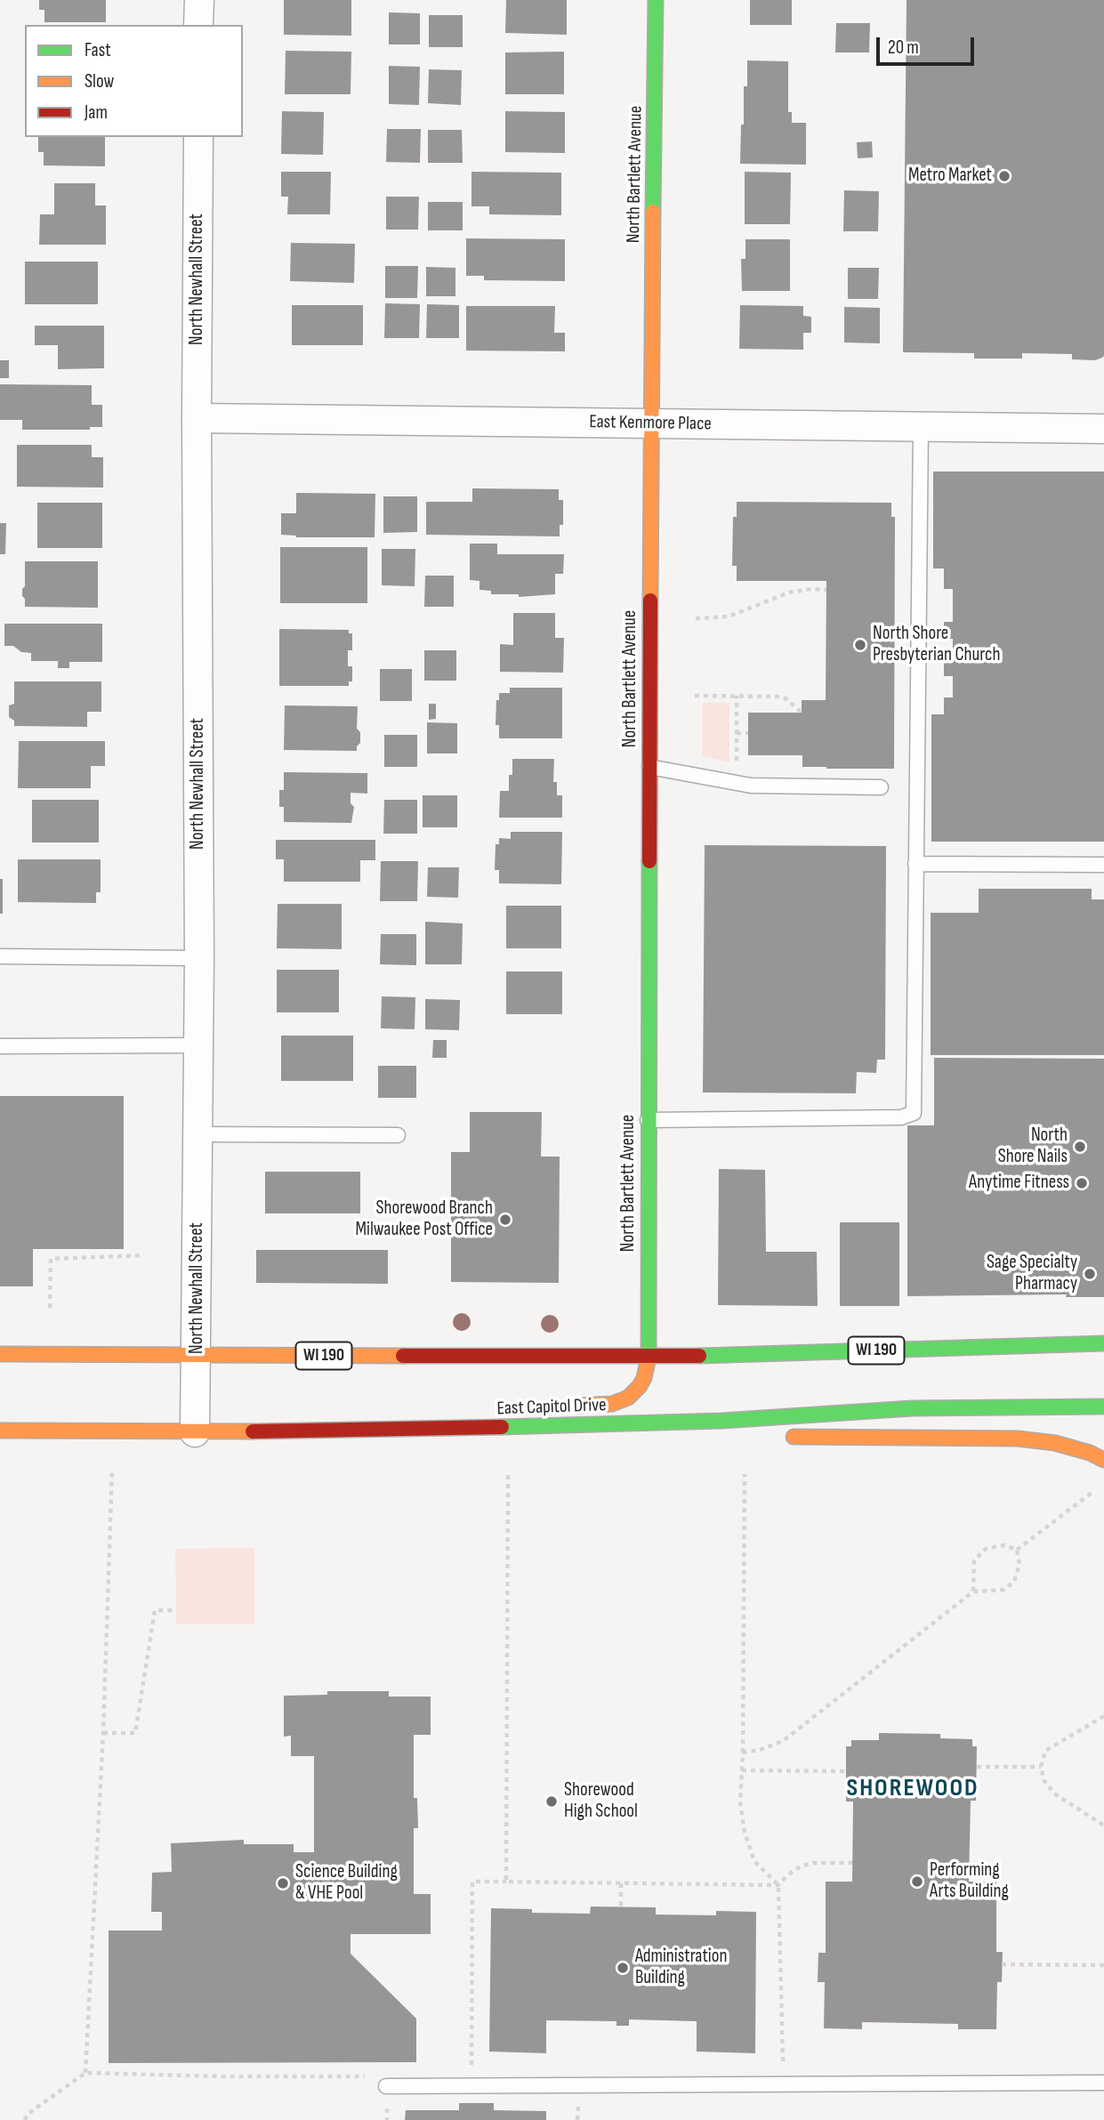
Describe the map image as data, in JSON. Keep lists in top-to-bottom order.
{
  "streets": {
    "main road": ["North Bartlett Avenue", "WI 190", "East Capitol Drive"],
    "street": ["North Newhall Street", "East Kenmore Place"]
  },
  "crossings": [
    ["North Bartlett Avenue", "East Kenmore Place"],
    ["North Bartlett Avenue", "WI 190"],
    ["North Newhall Street", "East Kenmore Place"],
    ["North Newhall Street", "WI 190"],
    ["North Newhall Street", "East Capitol Drive"]
  ],
  "districts": ["SHOREWOOD"],
  "places": [
    "Metro Market",
    "North Shore Presbyterian Church",
    "North Shore Nails",
    "Anytime Fitness",
    "Shorewood Branch Milwaukee Post Office",
    "Sage Specialty Pharmacy",
    "Shorewood High School",
    "Performing Arts Building",
    "Science Building & VHE Pool",
    "Administration Building"
  ],
  "legend": ["Fast", "Slow", "Jam"],
  "scale_bar": "20 m"
}
